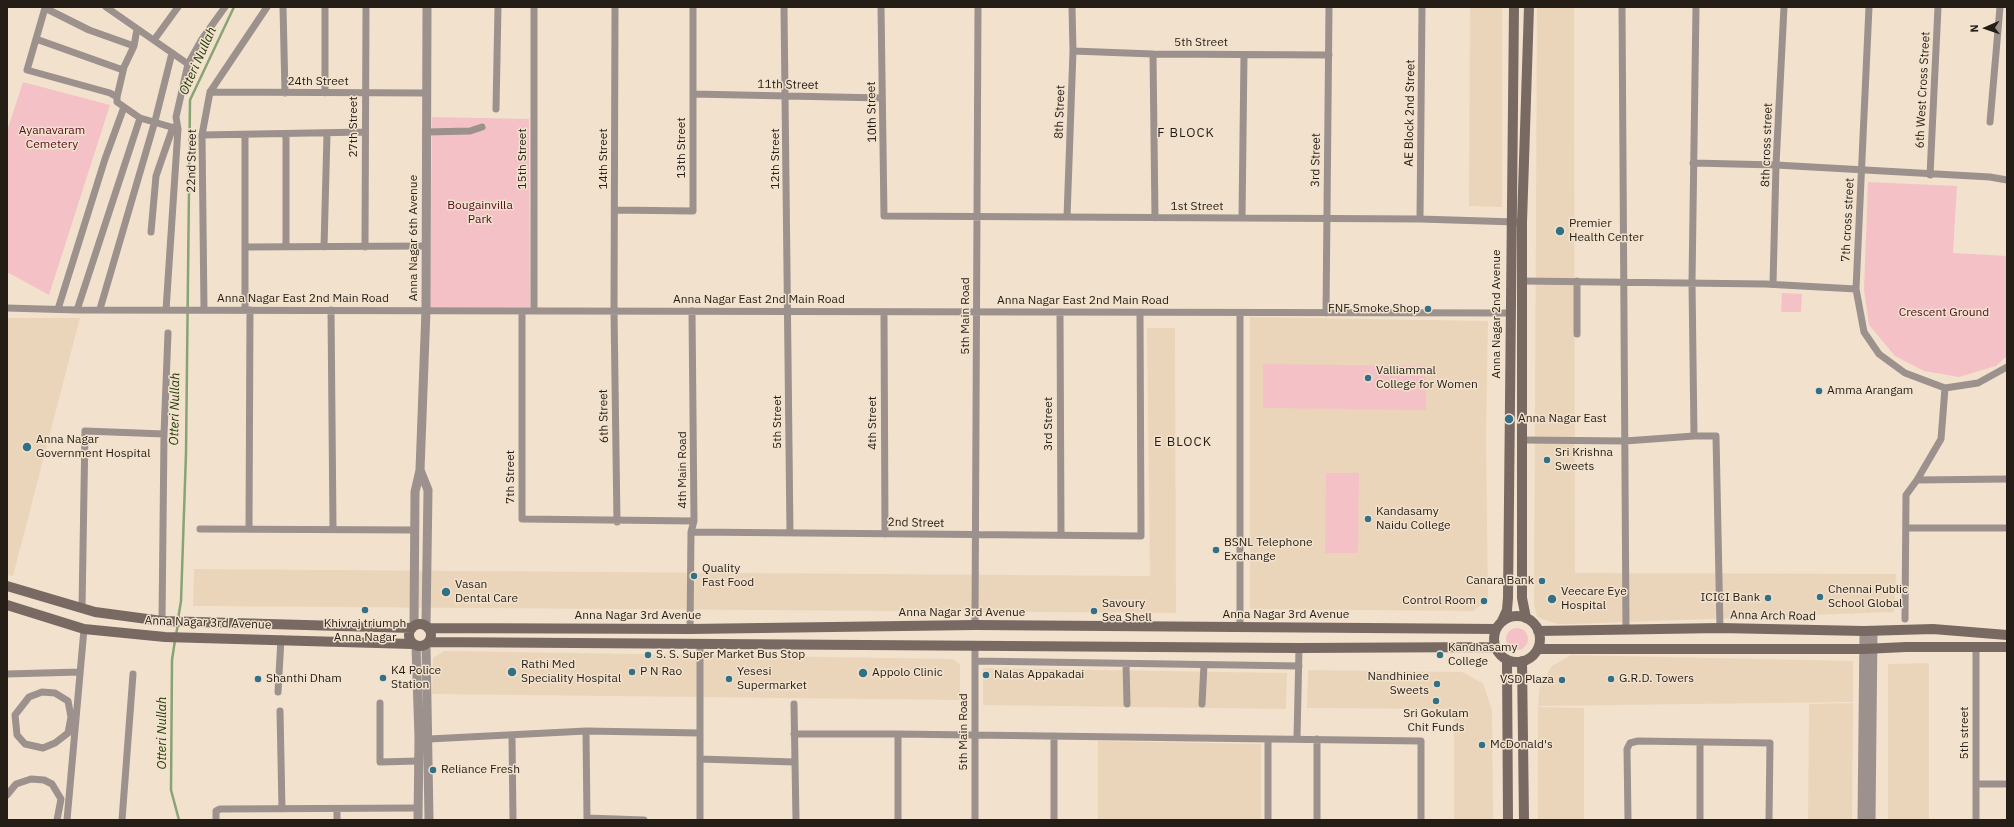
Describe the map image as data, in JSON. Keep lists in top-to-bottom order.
{
  "streets": {
    "main road": ["Anna Nagar 2nd Avenue", "Anna Nagar 3rd Avenue", "Anna Arch Road"],
    "street": [
      "5th Street",
      "24th Street",
      "11th Street",
      "6th West Cross Street",
      "10th Street",
      "8th Street",
      "AE Block 2nd Street",
      "27th Street",
      "8th cross street",
      "13th Street",
      "15th Street",
      "14th Street",
      "12th Street",
      "3rd Street",
      "22nd Street",
      "1st Street",
      "7th cross street",
      "Anna Nagar 6th Avenue",
      "Anna Nagar East 2nd Main Road",
      "5th Main Road",
      "6th Street",
      "4th Street",
      "4th Main Road",
      "7th Street",
      "2nd Street",
      "5th street"
    ]
  },
  "crossings": [
    ["5th Street", "8th Street"],
    ["5th Street", "12th Street"],
    ["5th Street", "3rd Street"],
    ["5th Street", "Anna Nagar East 2nd Main Road"],
    ["5th Street", "2nd Street"],
    ["24th Street", "27th Street"],
    ["24th Street", "22nd Street"],
    ["24th Street", "Anna Nagar 6th Avenue"],
    ["11th Street", "10th Street"],
    ["11th Street", "13th Street"],
    ["11th Street", "12th Street"],
    ["10th Street", "1st Street"],
    ["8th Street", "1st Street"],
    ["AE Block 2nd Street", "1st Street"],
    ["13th Street", "14th Street"],
    ["15th Street", "Anna Nagar East 2nd Main Road"],
    ["14th Street", "Anna Nagar East 2nd Main Road"],
    ["14th Street", "6th Street"],
    ["12th Street", "Anna Nagar East 2nd Main Road"],
    ["3rd Street", "1st Street"],
    ["3rd Street", "Anna Nagar East 2nd Main Road"],
    ["3rd Street", "2nd Street"],
    ["22nd Street", "Anna Nagar East 2nd Main Road"],
    ["1st Street", "Anna Nagar 2nd Avenue"],
    ["1st Street", "5th Main Road"],
    ["Anna Nagar 6th Avenue", "Anna Nagar East 2nd Main Road"],
    ["Anna Nagar 6th Avenue", "Anna Nagar 3rd Avenue"],
    ["Anna Nagar East 2nd Main Road", "Anna Nagar 2nd Avenue"],
    ["Anna Nagar East 2nd Main Road", "5th Main Road"],
    ["Anna Nagar East 2nd Main Road", "6th Street"],
    ["Anna Nagar East 2nd Main Road", "4th Street"],
    ["Anna Nagar East 2nd Main Road", "4th Main Road"],
    ["Anna Nagar East 2nd Main Road", "7th Street"],
    ["Anna Nagar East 2nd Main Road", "2nd Street"],
    ["Anna Nagar 2nd Avenue", "Anna Nagar 3rd Avenue"],
    ["Anna Nagar 2nd Avenue", "Anna Arch Road"],
    ["5th Main Road", "2nd Street"],
    ["5th Main Road", "Anna Nagar 3rd Avenue"],
    ["6th Street", "7th Street"],
    ["4th Street", "2nd Street"],
    ["4th Main Road", "7th Street"],
    ["4th Main Road", "2nd Street"],
    ["4th Main Road", "Anna Nagar 3rd Avenue"],
    ["Anna Nagar 3rd Avenue", "Anna Arch Road"]
  ],
  "districts": ["F BLOCK", "E BLOCK"],
  "water": ["Otteri Nullah"],
  "parks": ["Ayanavaram Cemetery", "Bougainvilla Park", "Crescent Ground"],
  "places": [
    "Premier Health Center",
    "FNF Smoke Shop",
    "Valliammal College for Women",
    "Amma Arangam",
    "Anna Nagar East",
    "Anna Nagar Government Hospital",
    "Sri Krishna Sweets",
    "Kandasamy Naidu College",
    "BSNL Telephone Exchange",
    "Quality Fast Food",
    "Canara Bank",
    "Vasan Dental Care",
    "Chennai Public School Global",
    "ICICI Bank",
    "Veecare Eye Hospital",
    "Control Room",
    "Khivraj triumph Anna Nagar",
    "Savoury Sea Shell",
    "S. S. Super Market Bus Stop",
    "Kandhasamy College",
    "Rathi Med Speciality Hospital",
    "P N Rao",
    "Appolo Clinic",
    "Nalas Appakadai",
    "K4 Police Station",
    "Shanthi Dham",
    "Yesesi Supermarket",
    "G.R.D. Towers",
    "VSD Plaza",
    "Nandhiniee Sweets",
    "Sri Gokulam Chit Funds",
    "McDonald's",
    "Reliance Fresh"
  ],
  "north": "left"
}
